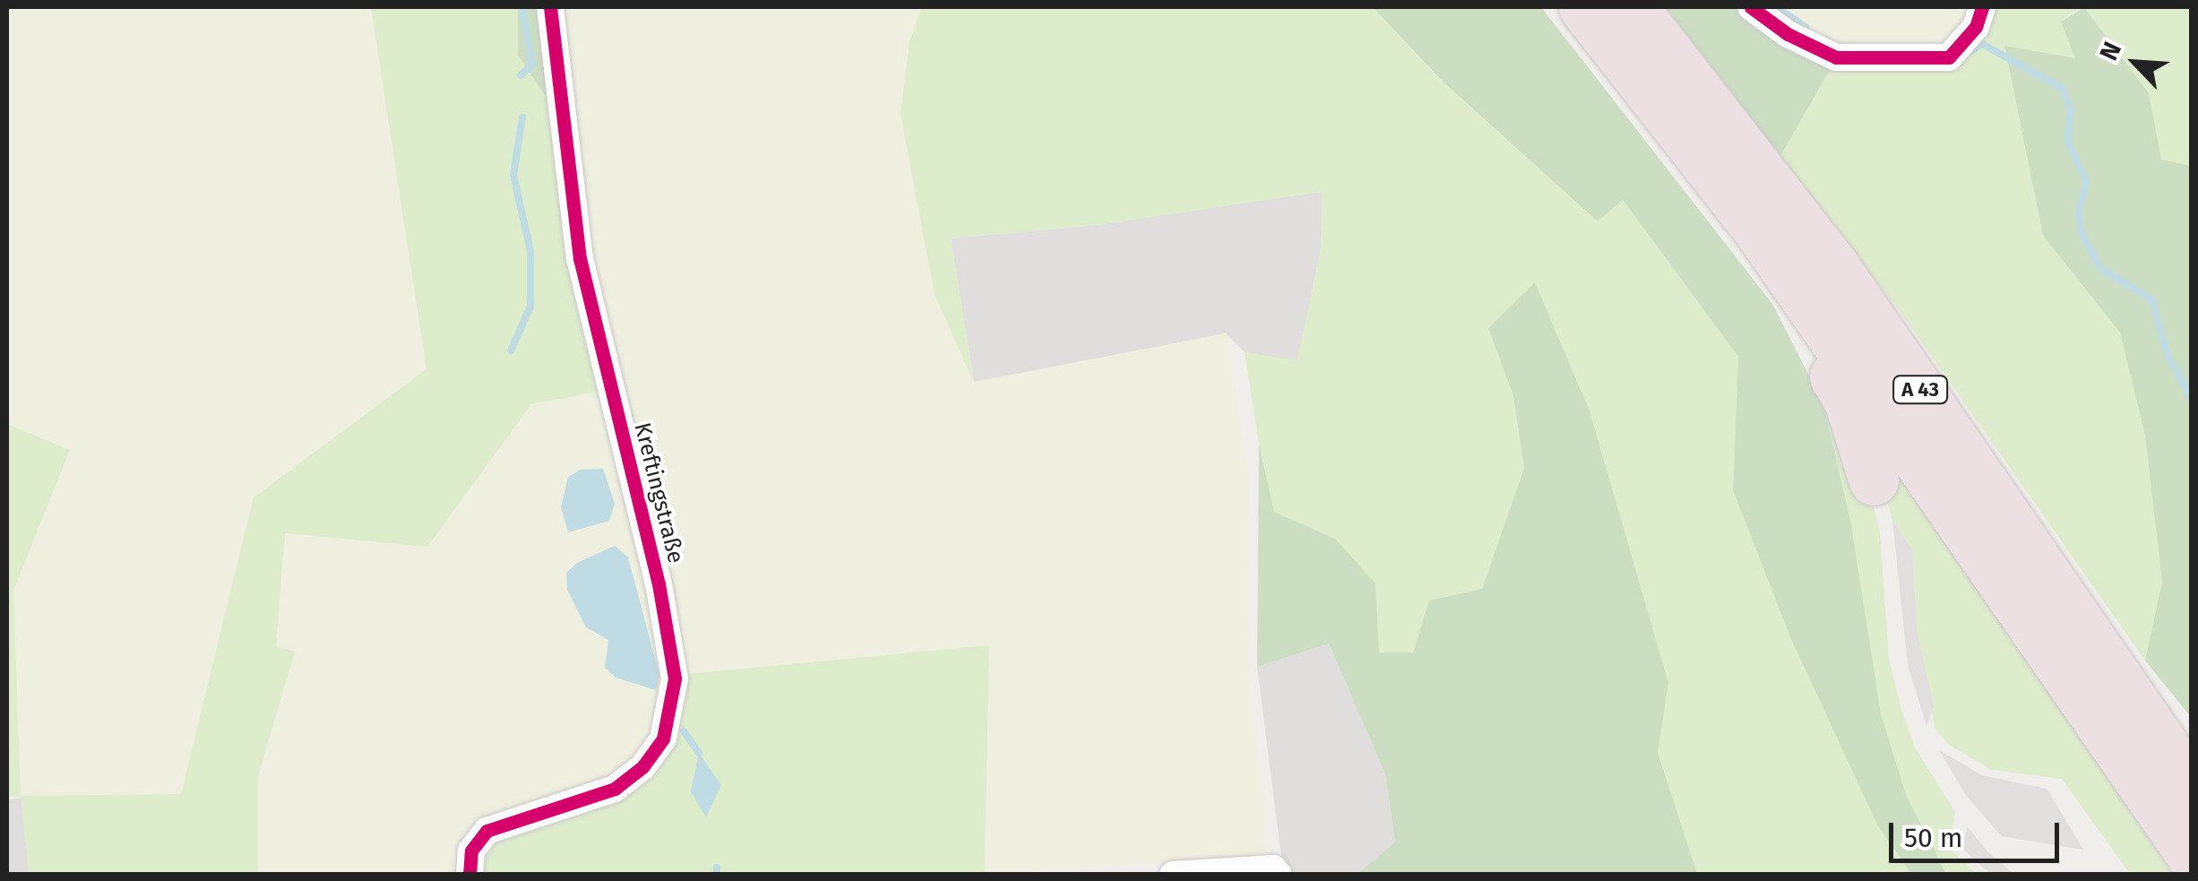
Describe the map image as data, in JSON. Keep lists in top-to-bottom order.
{
  "streets": {
    "highway": ["A 43"],
    "street": ["Kreftingstraße"]
  },
  "scale_bar": "50 m",
  "north": "top left"
}
